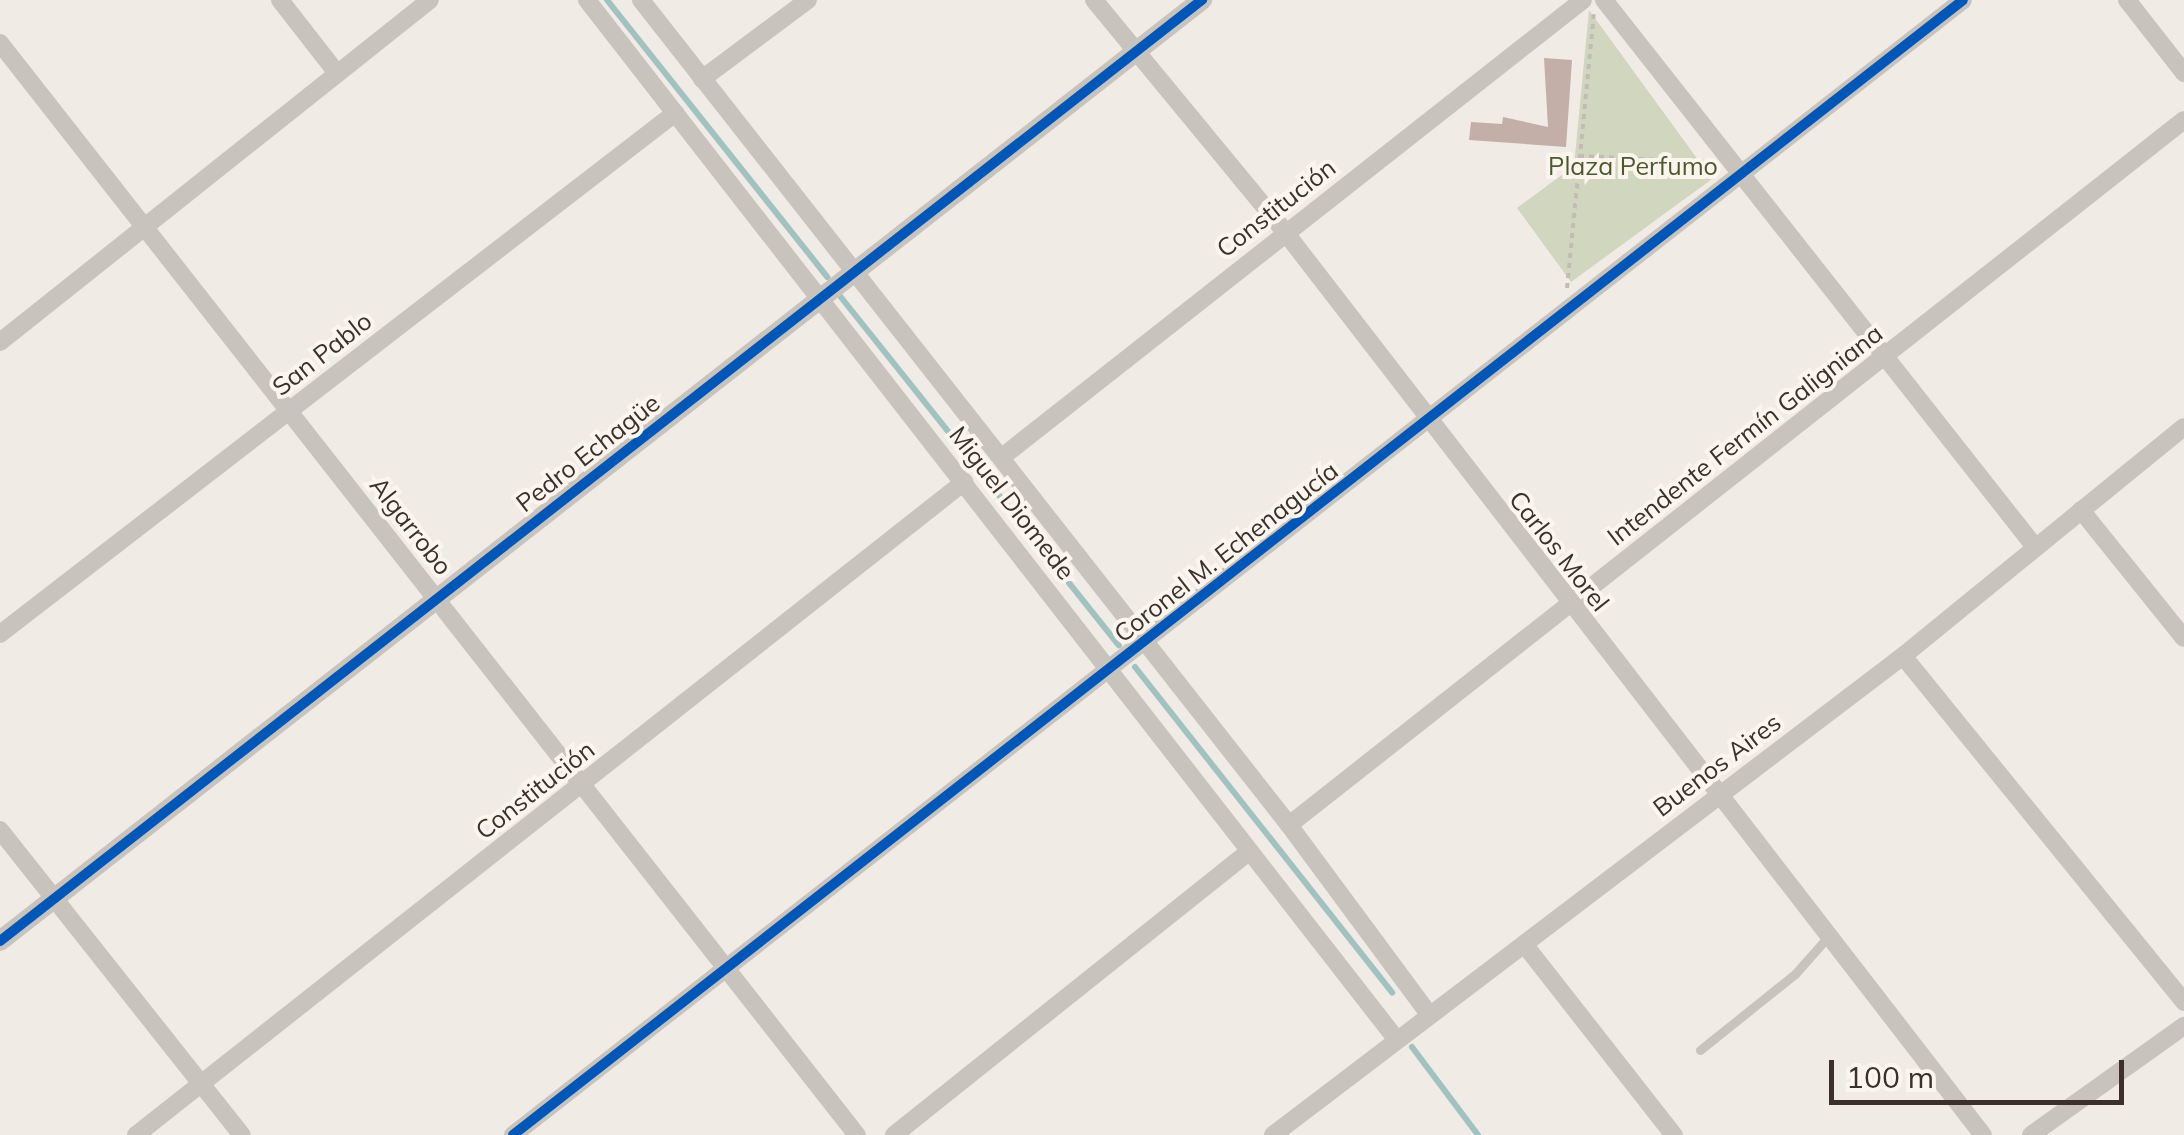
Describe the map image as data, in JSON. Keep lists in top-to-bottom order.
{
  "streets": {
    "street": [
      "Constitución",
      "San Pablo",
      "Intendente Fermín Galigniana",
      "Pedro Echagüe",
      "Miguel Diomede",
      "Algarrobo",
      "Carlos Morel",
      "Coronel M. Echenagucía",
      "Buenos Aires"
    ]
  },
  "crossings": [
    ["Constitución", "Miguel Diomede"],
    ["Constitución", "Algarrobo"],
    ["Constitución", "Carlos Morel"],
    ["San Pablo", "Miguel Diomede"],
    ["San Pablo", "Algarrobo"],
    ["Intendente Fermín Galigniana", "Miguel Diomede"],
    ["Intendente Fermín Galigniana", "Carlos Morel"],
    ["Pedro Echagüe", "Miguel Diomede"],
    ["Pedro Echagüe", "Algarrobo"],
    ["Pedro Echagüe", "Carlos Morel"],
    ["Miguel Diomede", "Coronel M. Echenagucía"],
    ["Miguel Diomede", "Buenos Aires"],
    ["Algarrobo", "Coronel M. Echenagucía"],
    ["Carlos Morel", "Coronel M. Echenagucía"],
    ["Carlos Morel", "Buenos Aires"]
  ],
  "parks": ["Plaza Perfumo"],
  "scale_bar": "100 m"
}
